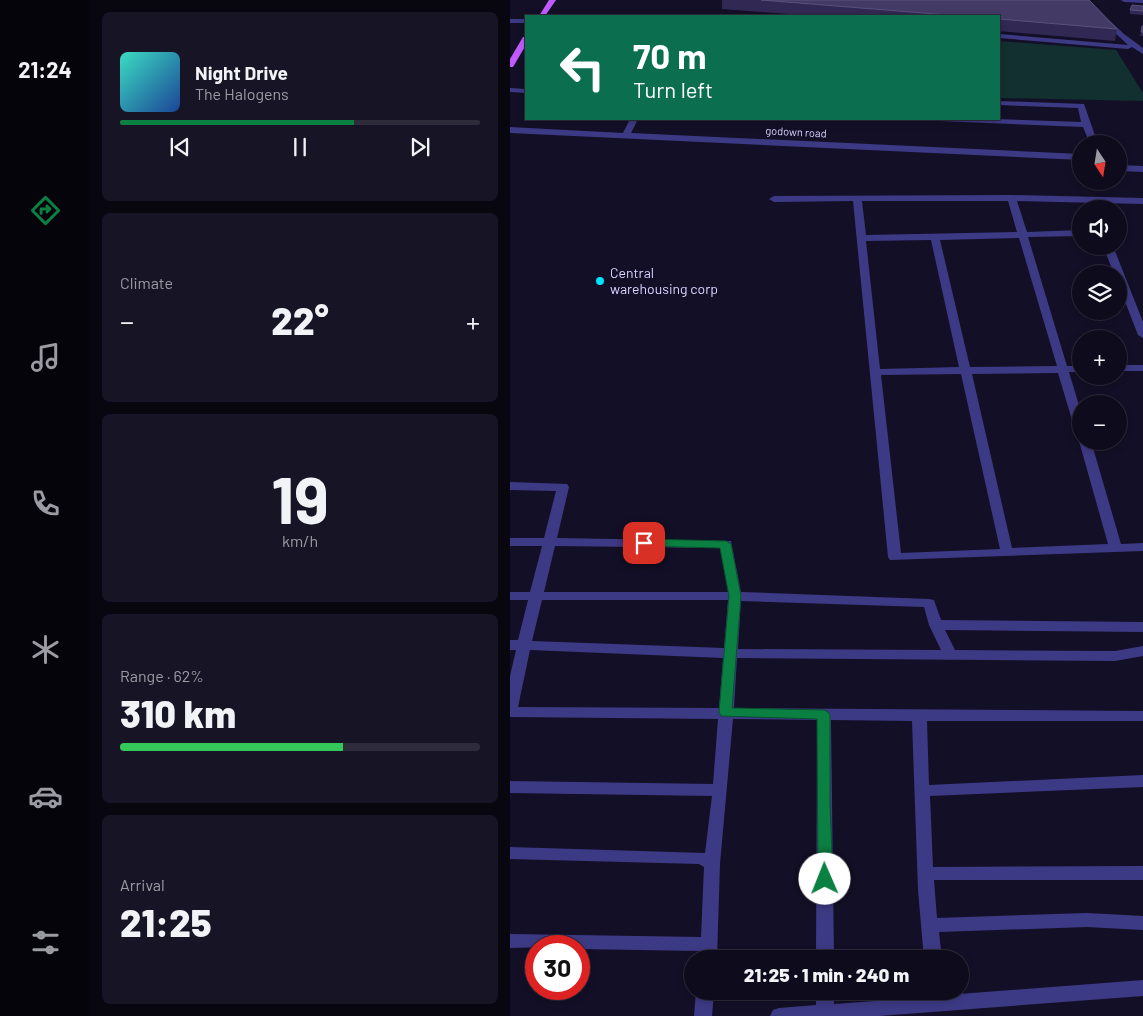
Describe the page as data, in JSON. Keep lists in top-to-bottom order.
{
  "streets": {
    "street": ["godown road"]
  },
  "places": ["Central warehousing corp"],
  "north": "bottom",
  "page": {
    "tabs": "21:24",
    "turn": ["70 m", "Turn left"],
    "song": ["Night Drive", "The Halogens"],
    "map_buttons": ["+", "−"],
    "tile": [
      "Climate",
      ["19", "km/h"],
      ["Range · 62%", "310 km"],
      ["Arrival", "21:25"]
    ],
    "heat": ["−", "22°", "+"],
    "limit": "30",
    "trip": "21:25 · 1 min · 240 m"
  }
}
